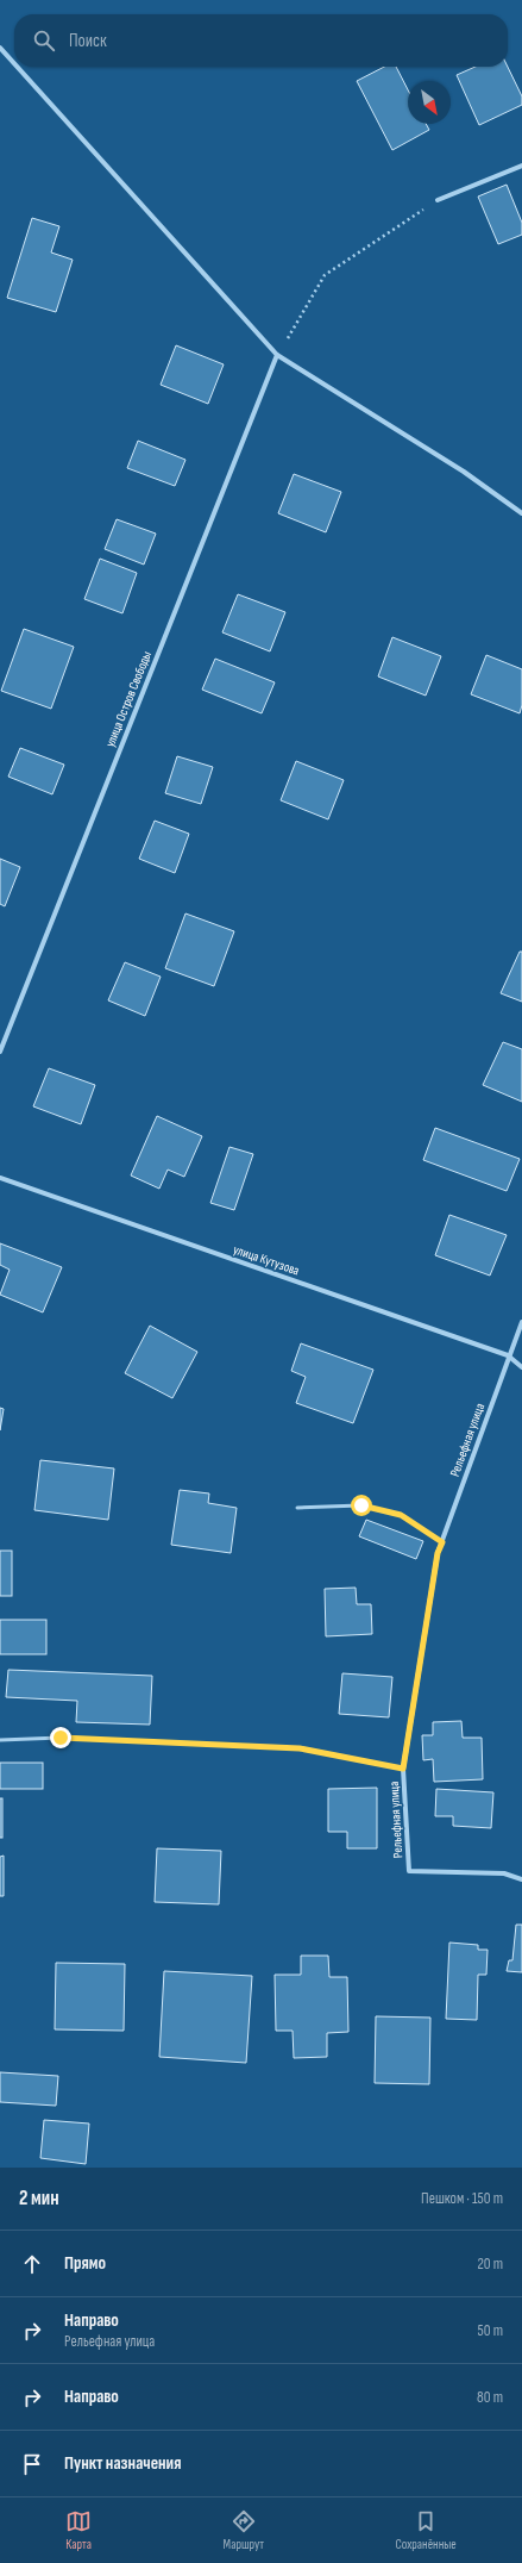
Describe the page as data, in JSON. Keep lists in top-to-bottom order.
{
  "streets": {
    "street": ["улица Остров Свободы", "улица Кутузова", "Рельефная улица"]
  },
  "crossings": [
    ["улица Кутузова", "Рельефная улица"]
  ],
  "north": "bottom right",
  "page": {
    "search": "Поиск",
    "heading": ["2 мин", "Пешком · 150 m"],
    "list": [
      ["Прямо", "20 m"],
      ["Направо", "Рельефная улица", "50 m"],
      ["Направо", "80 m"],
      "Пункт назначения"
    ],
    "nav": ["Карта", "Маршрут", "Сохранённые"]
  }
}
